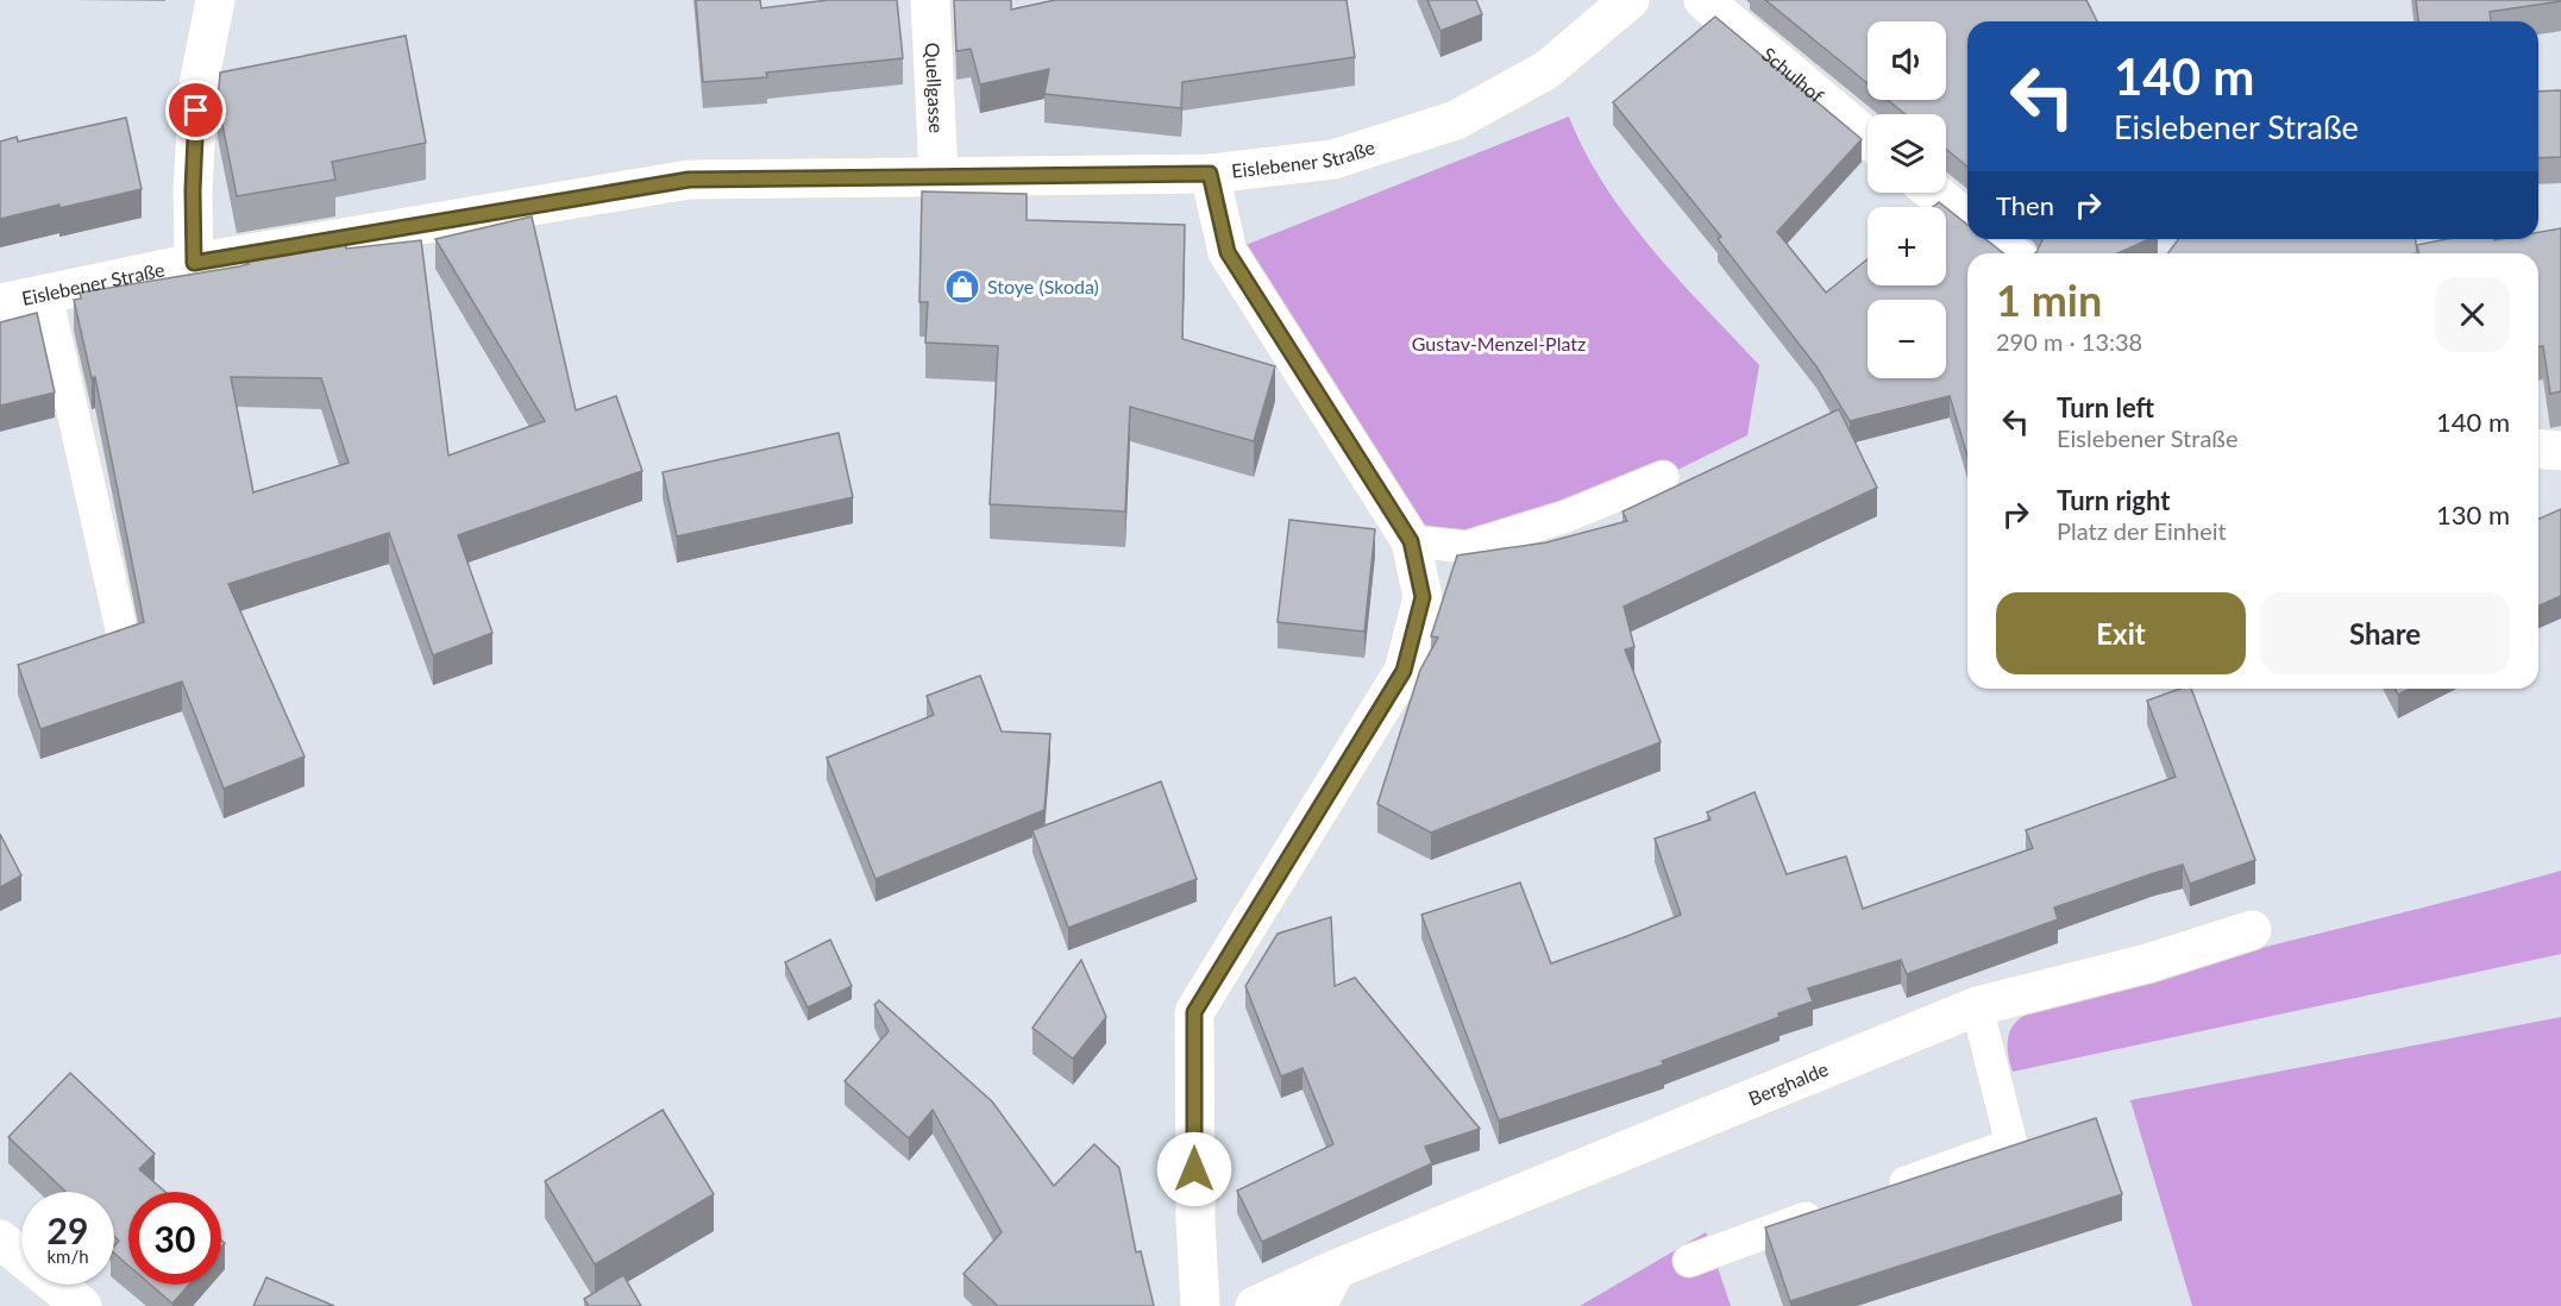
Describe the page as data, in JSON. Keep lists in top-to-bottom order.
{
  "streets": {
    "street": [
      "Schulhof",
      "Quellgasse",
      "Eislebener Straße",
      "Berghalde"
    ]
  },
  "crossings": [
    ["Quellgasse", "Eislebener Straße"]
  ],
  "parks": ["Gustav-Menzel-Platz"],
  "places": {
    "shop": ["Stoye (Skoda)"]
  },
  "page": {
    "map_buttons": ["+", "−"],
    "turn": ["140 m", "Eislebener Straße"],
    "then": "Then",
    "heading": ["1 min", "290 m · 13:38"],
    "list": [
      {
        "name": "Turn left",
        "note": "Eislebener Straße",
        "value": "140 m"
      },
      {
        "name": "Turn right",
        "note": "Platz der Einheit",
        "value": "130 m"
      }
    ],
    "buttons": ["Exit", "Share"],
    "speed": "29 km/h",
    "limit": "30"
  }
}
